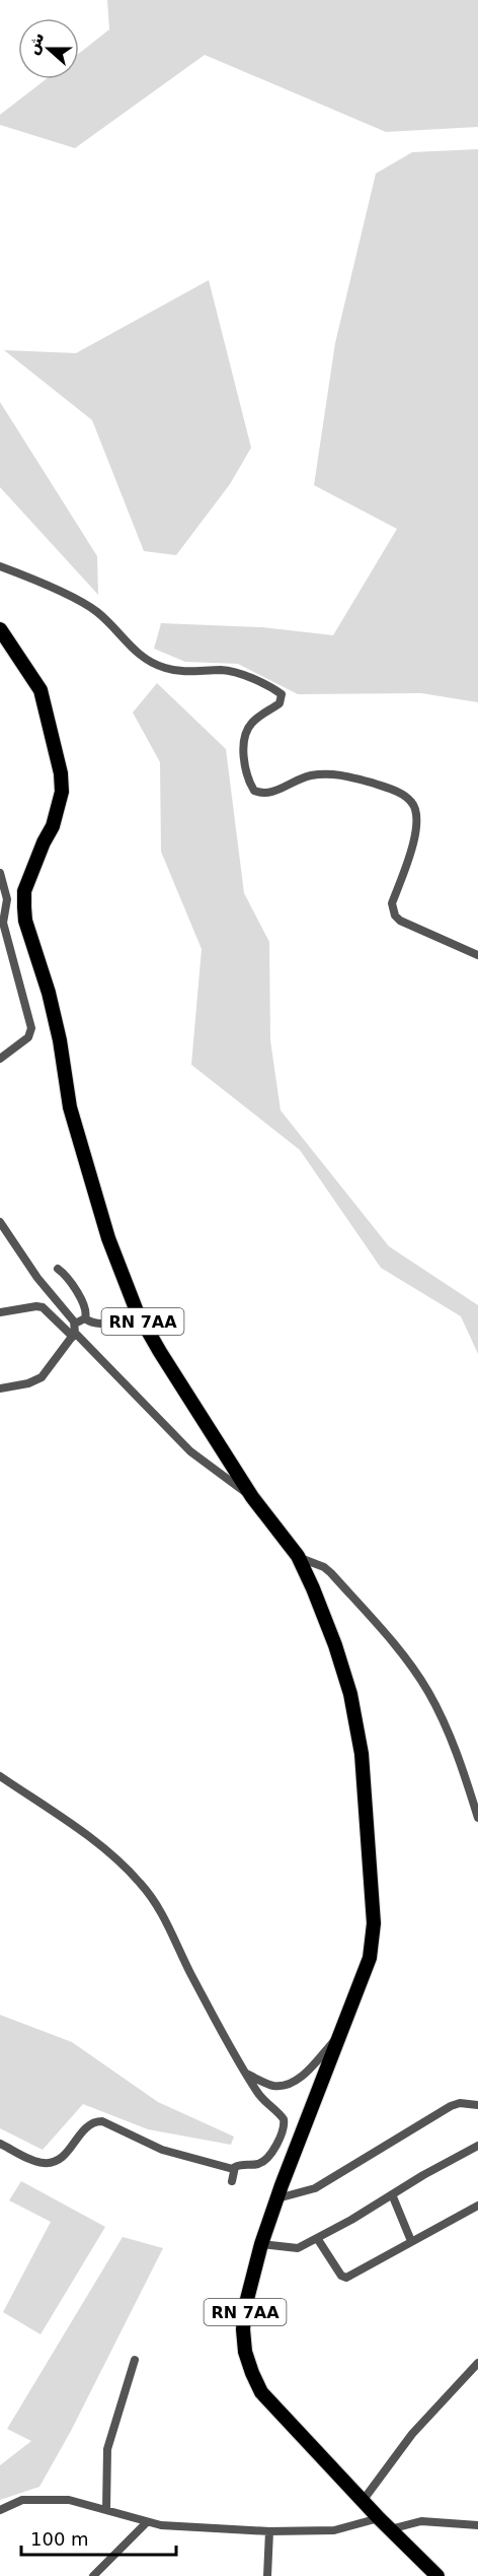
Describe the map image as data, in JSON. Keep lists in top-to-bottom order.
{
  "streets": {
    "main road": ["RN 7AA"]
  },
  "scale_bar": "100 m",
  "north": "left"
}
